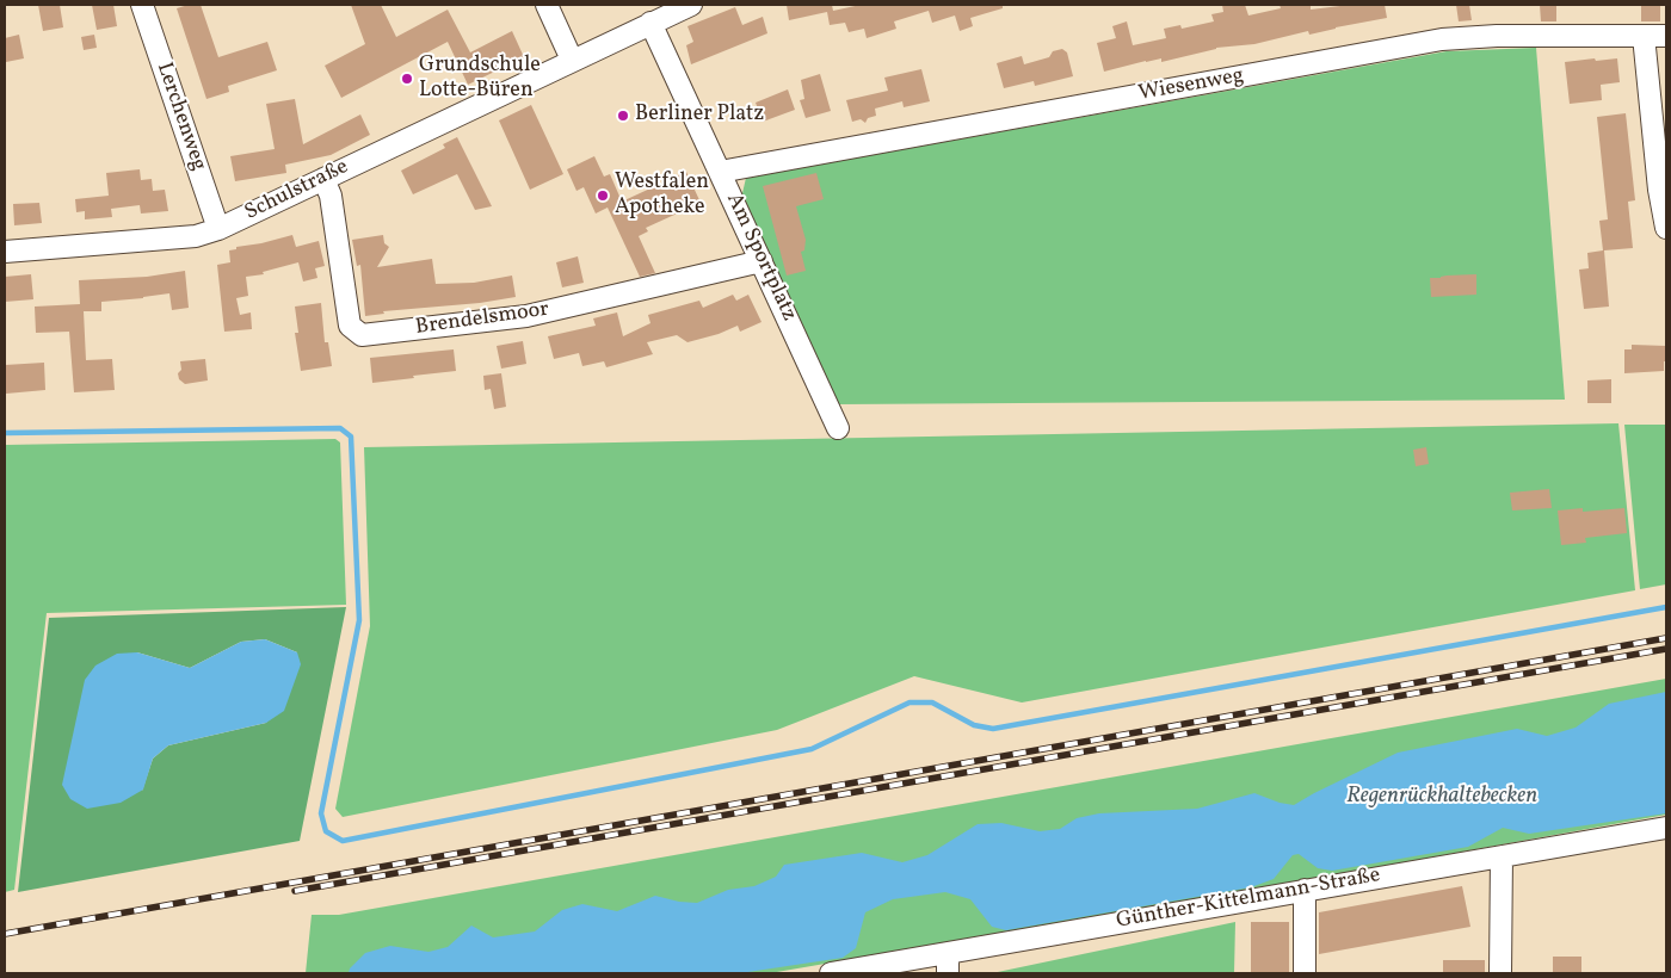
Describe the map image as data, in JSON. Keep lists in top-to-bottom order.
{
  "streets": {
    "street": [
      "Wiesenweg",
      "Lerchenweg",
      "Schulstraße",
      "Am Sportplatz",
      "Brendelsmoor",
      "Günther-Kittelmann-Straße"
    ]
  },
  "crossings": [
    ["Wiesenweg", "Am Sportplatz"],
    ["Lerchenweg", "Schulstraße"],
    ["Schulstraße", "Brendelsmoor"],
    ["Am Sportplatz", "Brendelsmoor"]
  ],
  "water": ["Regenrückhaltebecken"],
  "places": ["Grundschule Lotte-Büren", "Berliner Platz", "Westfalen Apotheke"]
}
